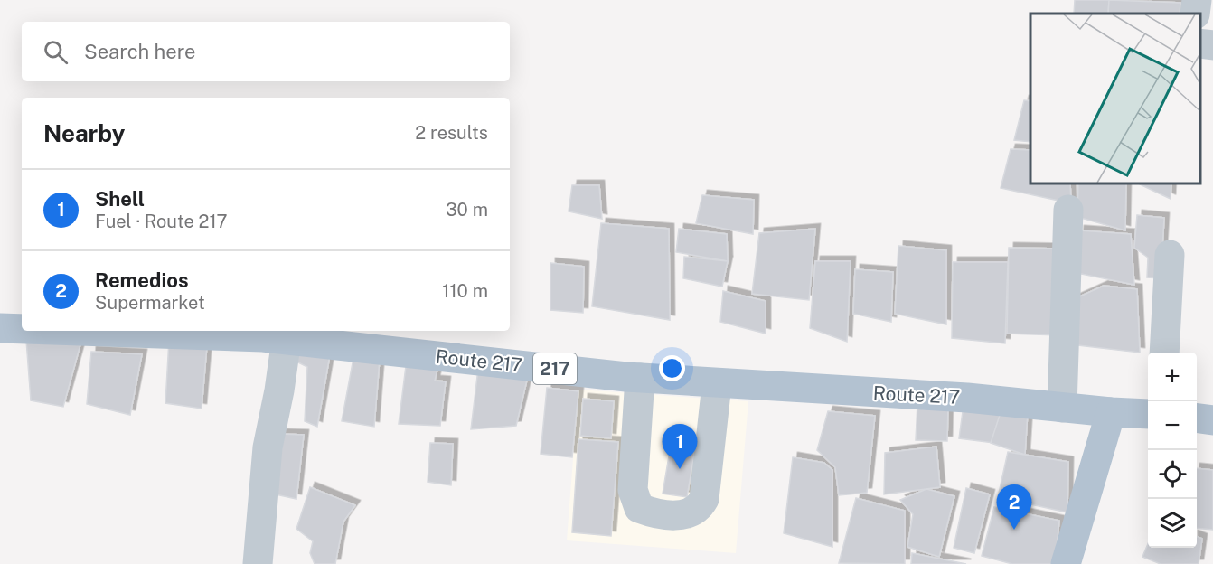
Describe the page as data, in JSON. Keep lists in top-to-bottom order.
{
  "streets": {
    "main road": ["Route 217", "217"]
  },
  "page": {
    "search": "Search here",
    "heading": ["Nearby", "2 results"],
    "list": [
      {
        "mark": "1",
        "name": "Shell",
        "note": "Fuel · Route 217",
        "value": "30 m"
      },
      {
        "mark": "2",
        "name": "Remedios",
        "note": "Supermarket",
        "value": "110 m"
      }
    ],
    "map_buttons": ["+", "−"],
    "pins": ["1", "2"]
  }
}
